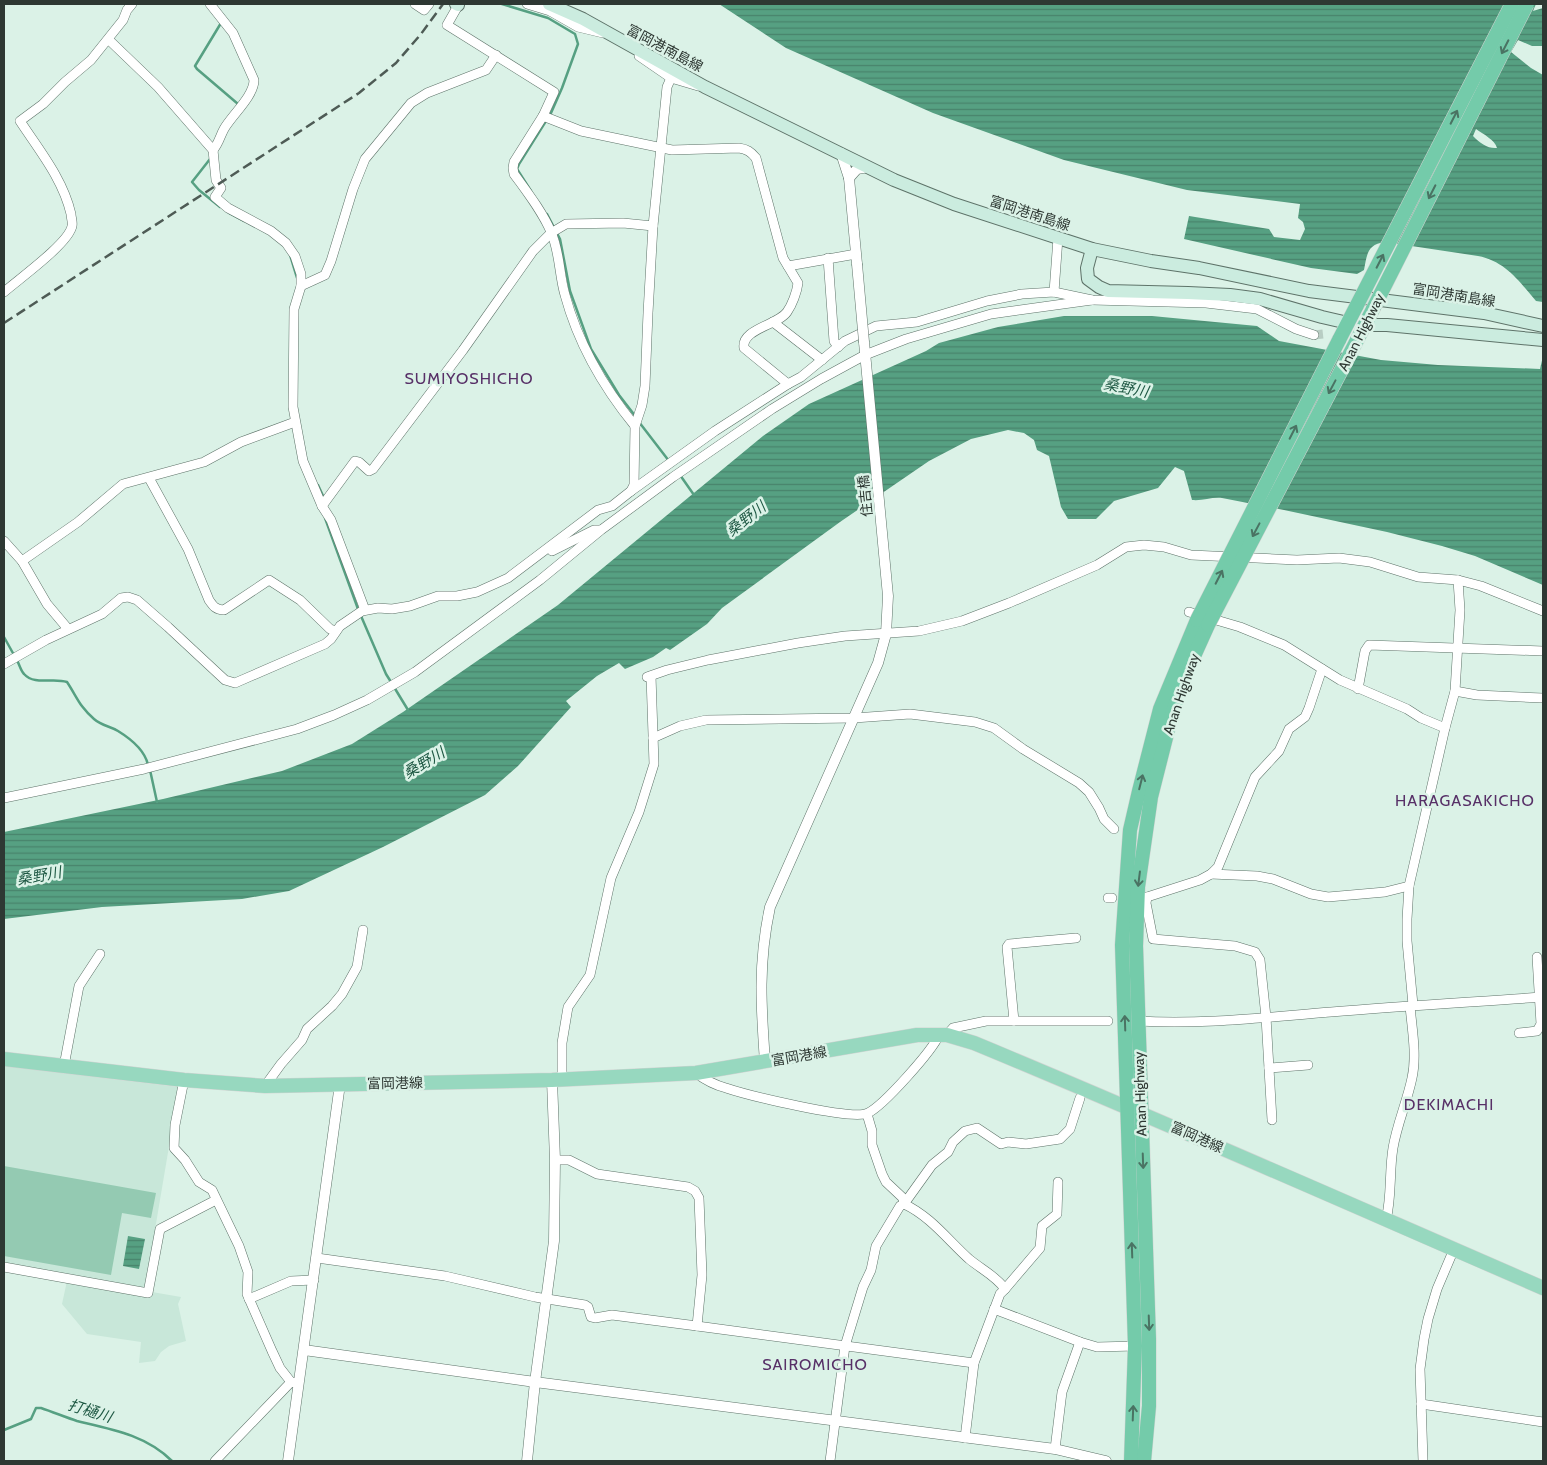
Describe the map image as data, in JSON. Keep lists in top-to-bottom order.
{
  "streets": {
    "highway": ["Anan Highway"],
    "main road": ["富岡港南島線", "富岡港線"],
    "street": ["住吉橋"]
  },
  "crossings": [
    ["富岡港南島線", "住吉橋"],
    ["Anan Highway", "富岡港線"],
    ["住吉橋", "富岡港線"]
  ],
  "districts": [
    "SUMIYOSHICHO",
    "HARAGASAKICHO",
    "DEKIMACHI",
    "SAIROMICHO"
  ],
  "water": ["桑野川", "打樋川"]
}
